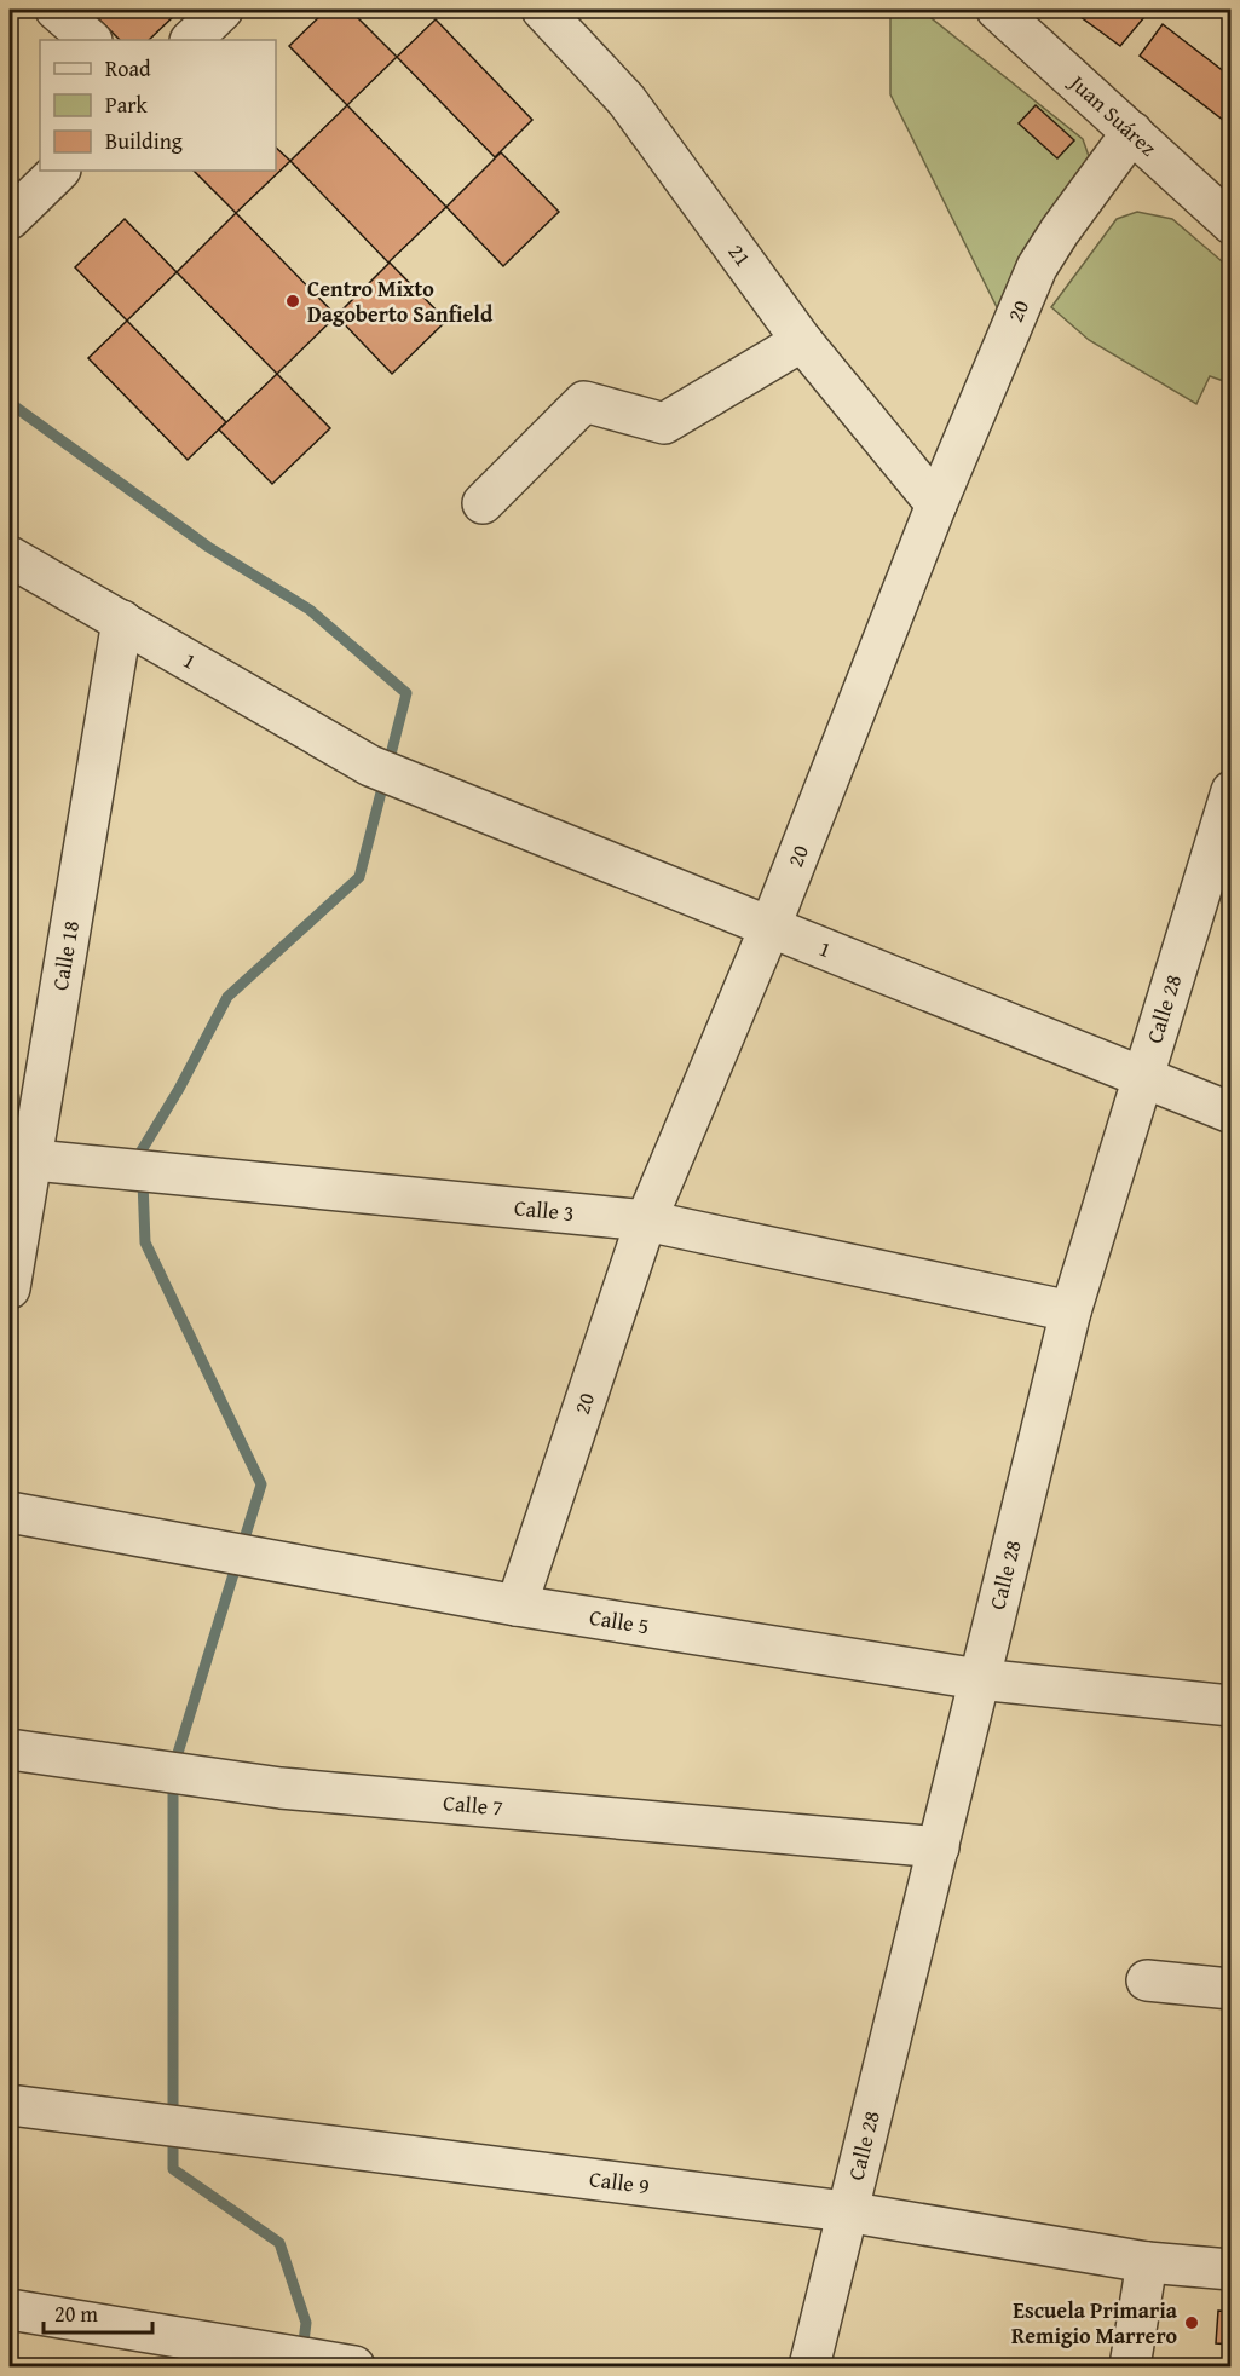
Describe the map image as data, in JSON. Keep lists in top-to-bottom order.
{
  "streets": {
    "street": [
      "Juan Suárez",
      "21",
      "20",
      "1",
      "Calle 18",
      "Calle 28",
      "Calle 3",
      "Calle 5",
      "Calle 7",
      "Calle 9"
    ]
  },
  "crossings": [
    ["Juan Suárez", "20"],
    ["21", "20"],
    ["20", "1"],
    ["20", "Calle 3"],
    ["20", "Calle 5"],
    ["1", "Calle 18"],
    ["1", "Calle 28"],
    ["Calle 18", "Calle 3"],
    ["Calle 28", "Calle 3"],
    ["Calle 28", "Calle 5"],
    ["Calle 28", "Calle 7"],
    ["Calle 28", "Calle 9"]
  ],
  "places": ["Centro Mixto Dagoberto Sanfield", "Escuela Primaria Remigio Marrero"],
  "legend": ["Road", "Park", "Building"],
  "scale_bar": "20 m"
}
